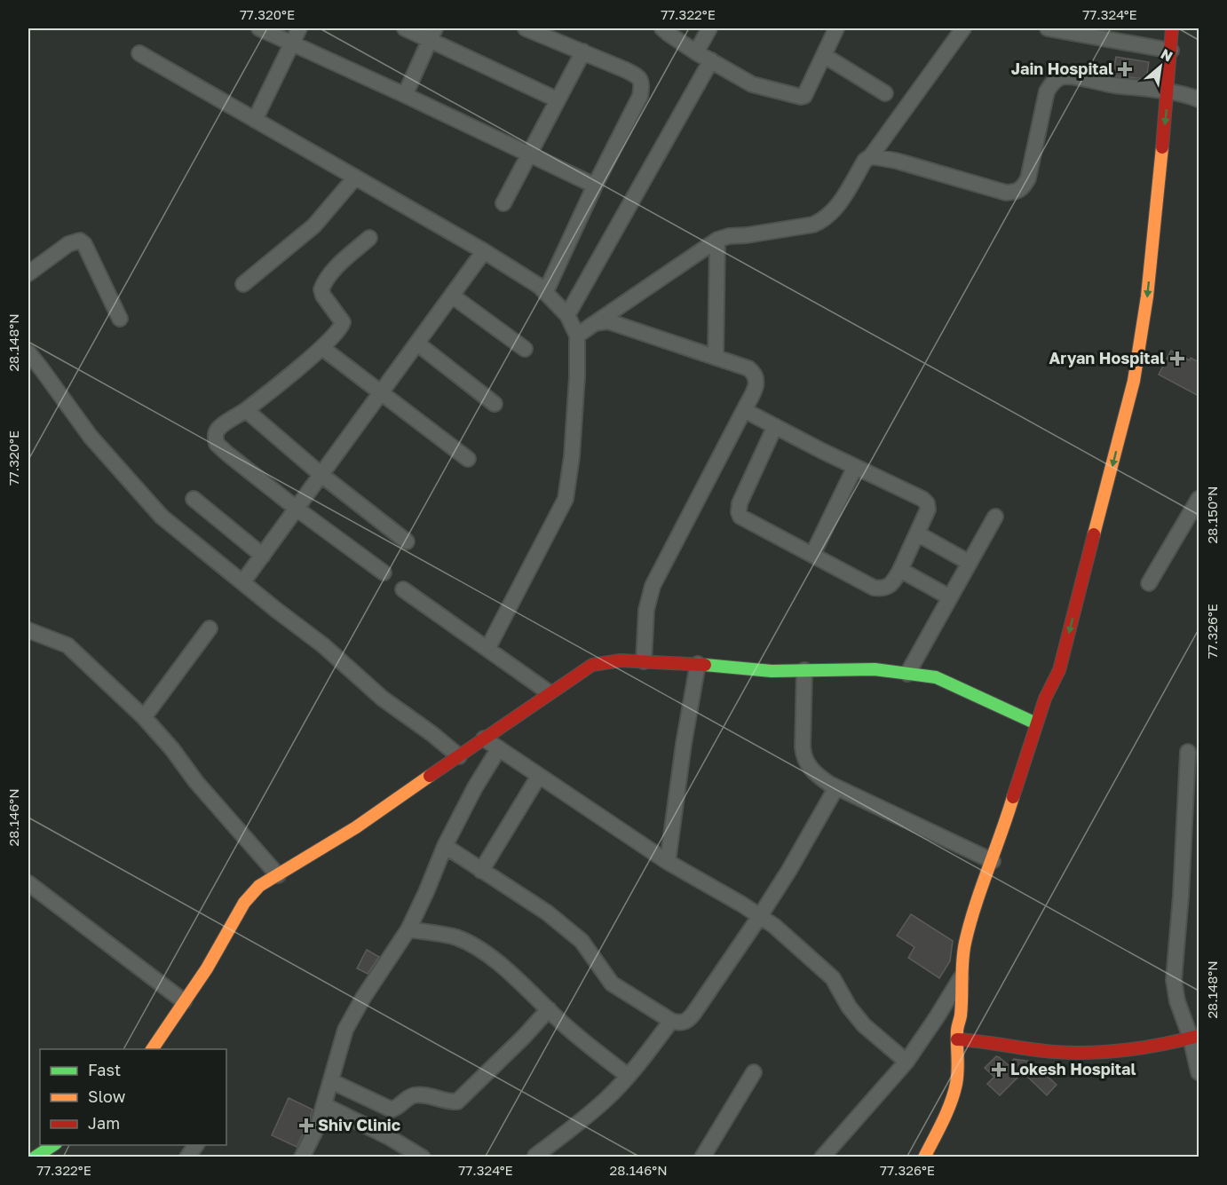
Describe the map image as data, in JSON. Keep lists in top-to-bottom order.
{
  "places": {
    "health": [
      "Jain Hospital",
      "Aryan Hospital",
      "Lokesh Hospital",
      "Shiv Clinic"
    ]
  },
  "legend": ["Fast", "Slow", "Jam"],
  "north": "top right",
  "coordinates": [
    "77.320°E",
    "77.322°E",
    "77.324°E",
    "28.148°N",
    "28.150°N",
    "77.326°E",
    "28.146°N"
  ]
}
